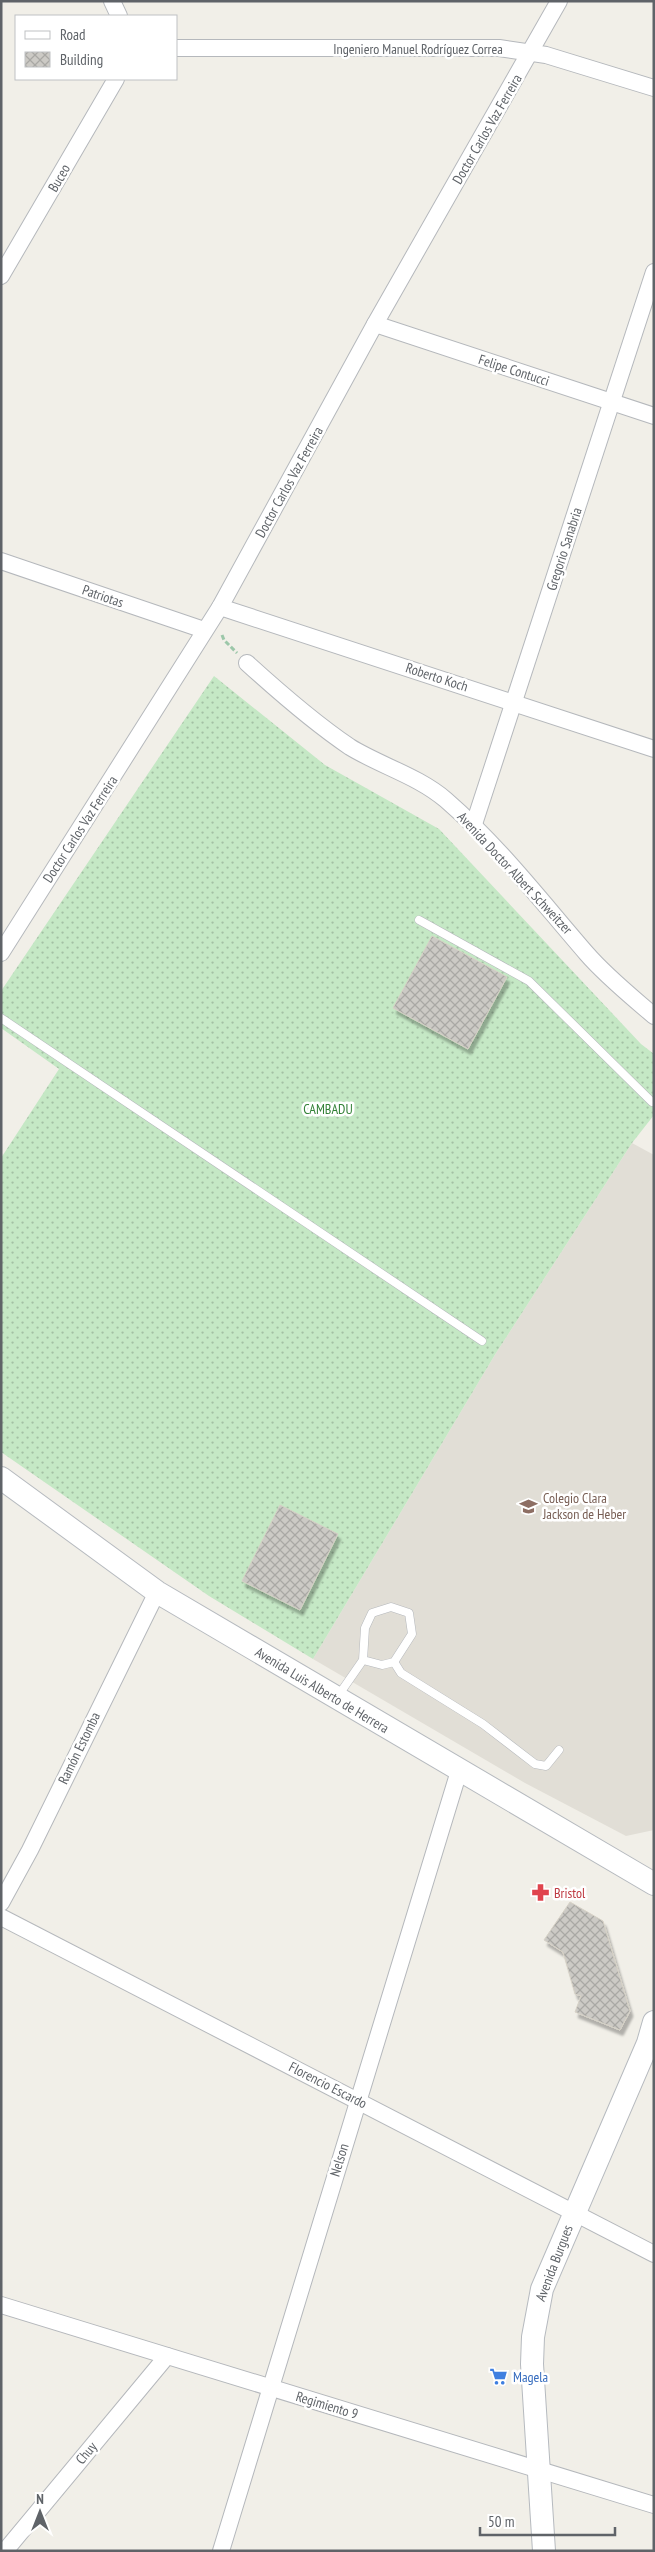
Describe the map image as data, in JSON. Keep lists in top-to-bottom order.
{
  "streets": {
    "main road": ["Avenida Luis Alberto de Herrera", "Avenida Burgues"],
    "street": [
      "Ingeniero Manuel Rodríguez Correa",
      "Doctor Carlos Vaz Ferreira",
      "Buceo",
      "Felipe Contucci",
      "Gregorio Sanabria",
      "Patriotas",
      "Roberto Koch",
      "Avenida Doctor Albert Schweitzer",
      "Ramón Estomba",
      "Florencio Escardo",
      "Nelson",
      "Regimiento 9",
      "Chuy"
    ]
  },
  "crossings": [
    ["Ingeniero Manuel Rodríguez Correa", "Doctor Carlos Vaz Ferreira"],
    ["Doctor Carlos Vaz Ferreira", "Felipe Contucci"],
    ["Doctor Carlos Vaz Ferreira", "Patriotas"],
    ["Doctor Carlos Vaz Ferreira", "Roberto Koch"],
    ["Felipe Contucci", "Gregorio Sanabria"],
    ["Gregorio Sanabria", "Roberto Koch"],
    ["Gregorio Sanabria", "Avenida Doctor Albert Schweitzer"],
    ["Avenida Luis Alberto de Herrera", "Ramón Estomba"],
    ["Avenida Luis Alberto de Herrera", "Nelson"],
    ["Florencio Escardo", "Nelson"],
    ["Florencio Escardo", "Avenida Burgues"],
    ["Nelson", "Regimiento 9"],
    ["Avenida Burgues", "Regimiento 9"],
    ["Regimiento 9", "Chuy"]
  ],
  "parks": ["CAMBADU"],
  "places": {
    "school or university": ["Colegio Clara Jackson de Heber"],
    "pharmacy": ["Bristol"],
    "supermarket": ["Magela"]
  },
  "legend": ["Road", "Building"],
  "scale_bar": "50 m",
  "north": "top"
}
